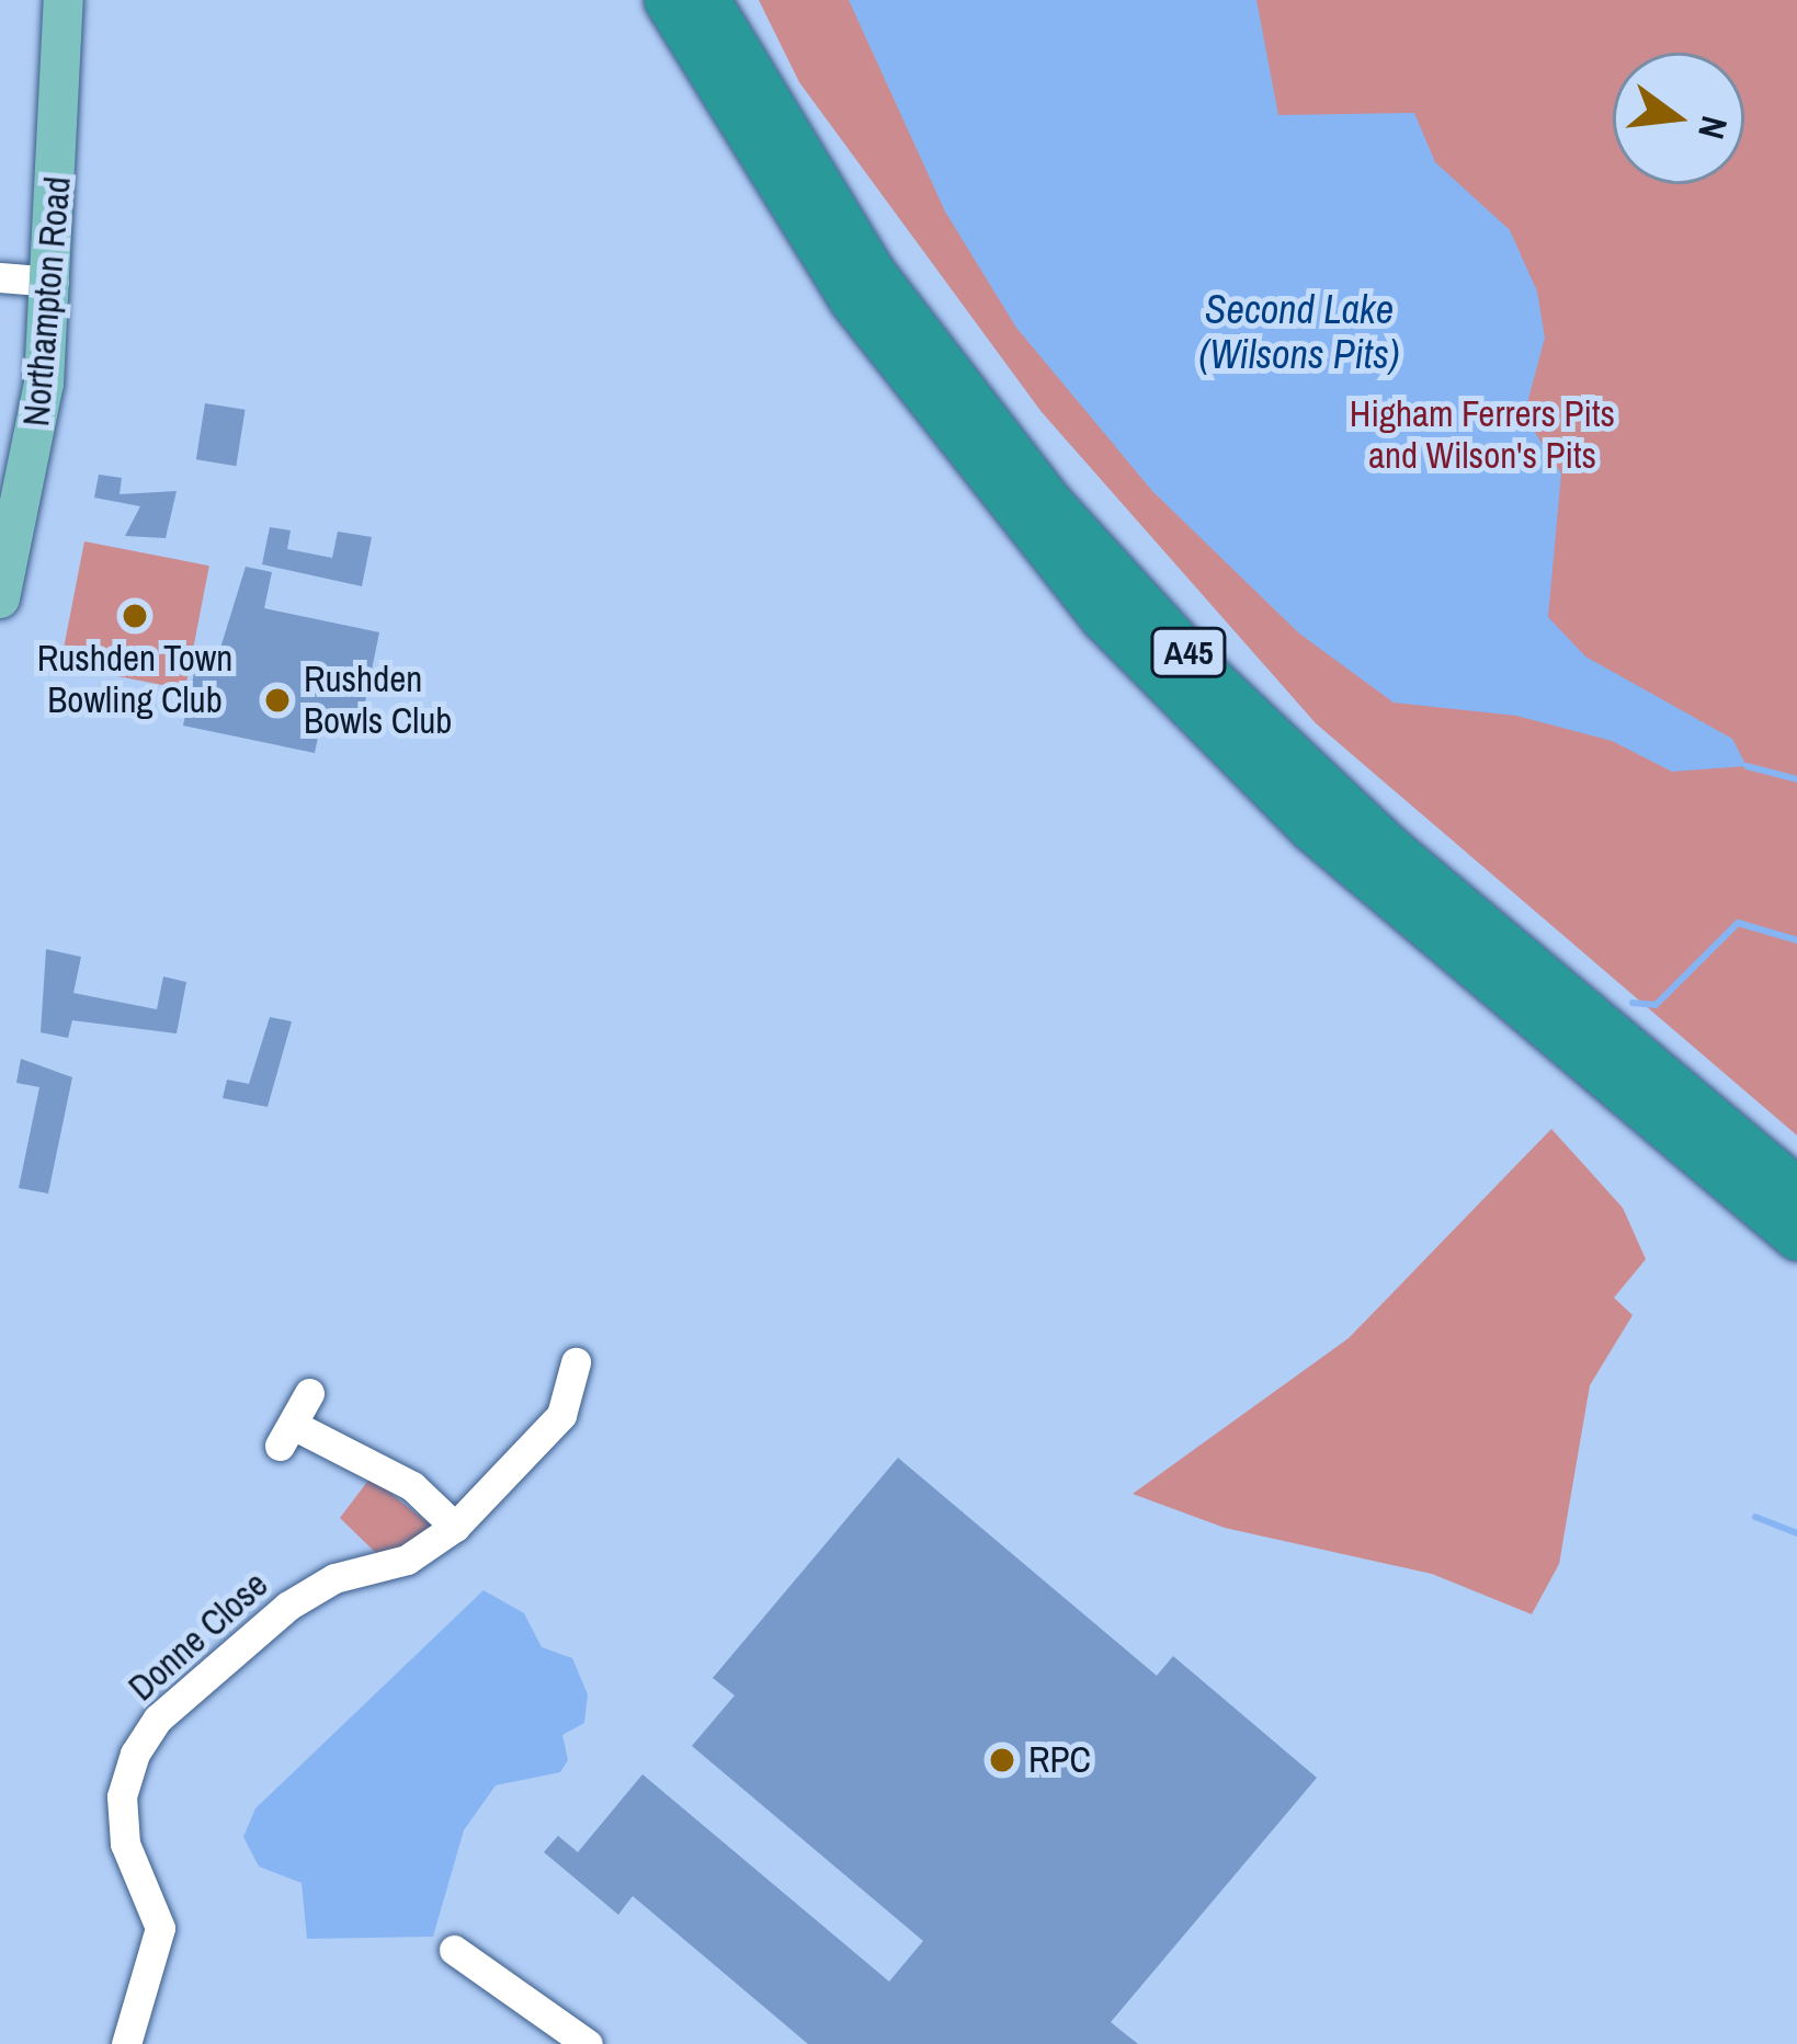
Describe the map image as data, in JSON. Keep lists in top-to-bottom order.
{
  "streets": {
    "highway": ["A45"],
    "main road": ["Northampton Road"],
    "street": ["Donne Close"]
  },
  "water": ["Second Lake (Wilsons Pits)"],
  "parks": ["Higham Ferrers Pits and Wilson's Pits"],
  "places": ["Rushden Town Bowling Club", "Rushden Bowls Club", "RPC"],
  "north": "right"
}
